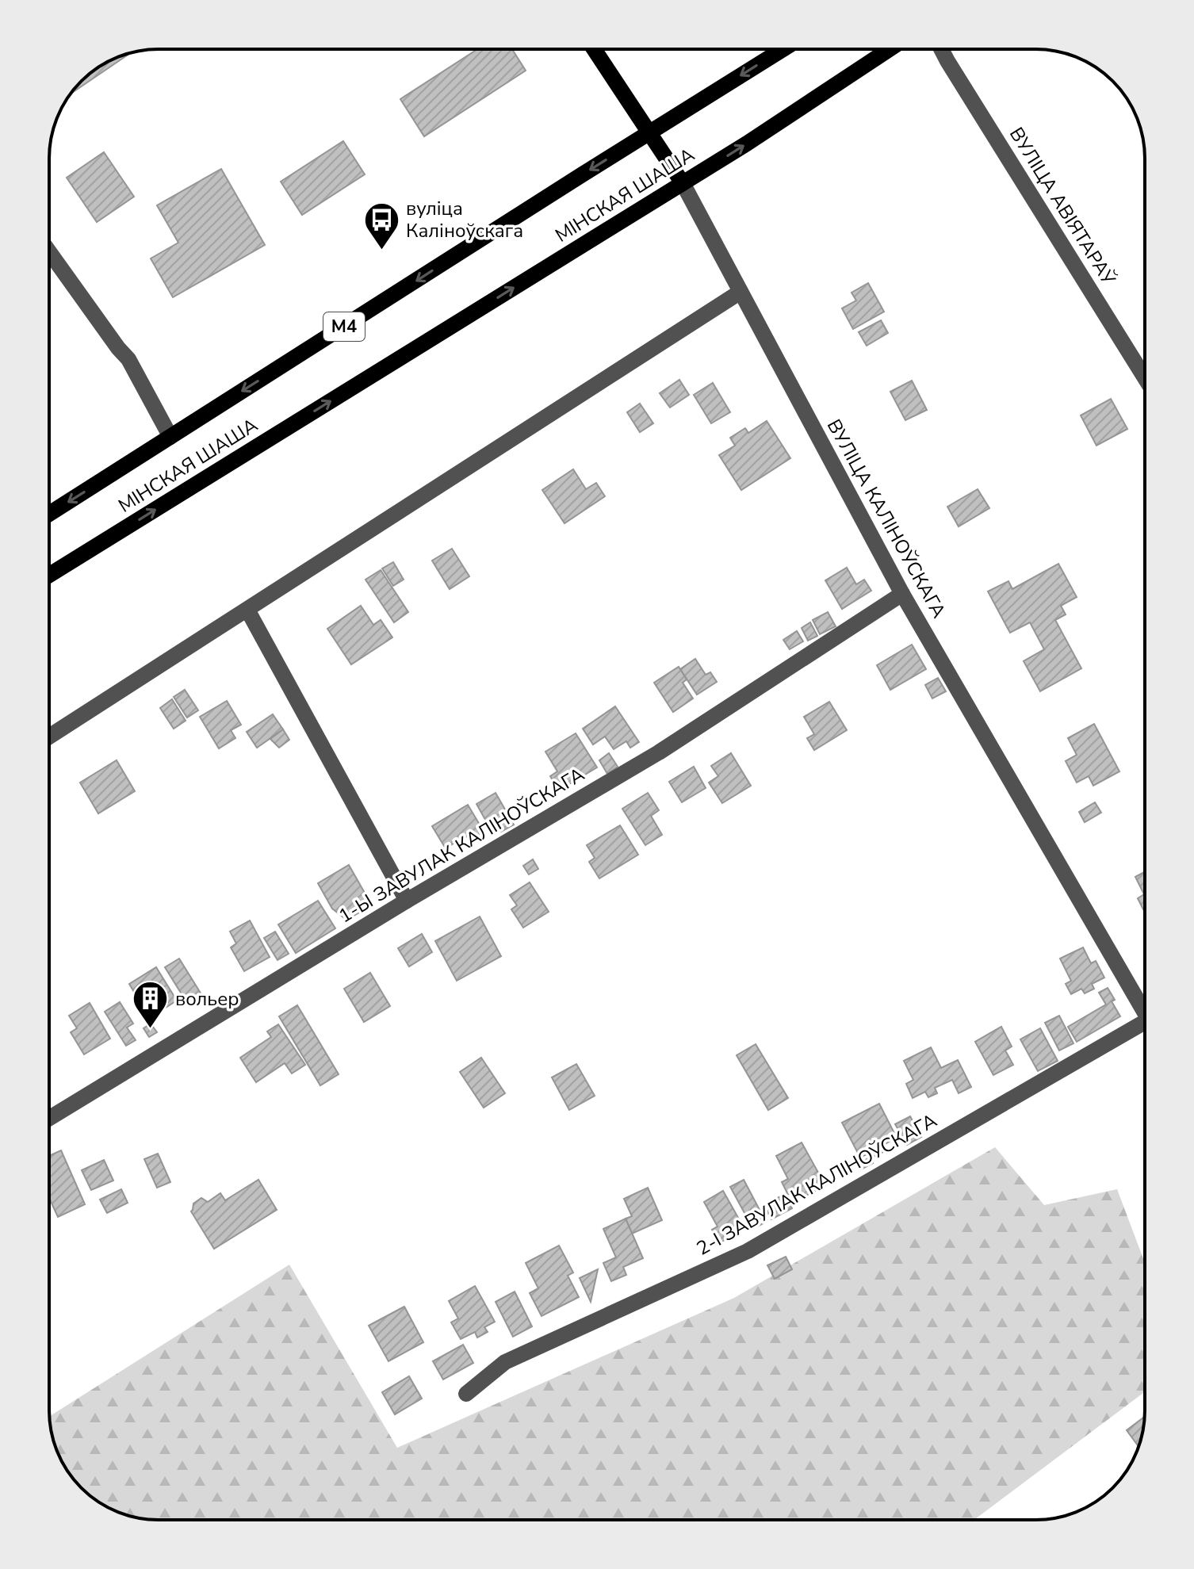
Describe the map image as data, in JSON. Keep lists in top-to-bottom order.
{
  "streets": {
    "main road": ["МІНСКАЯ ШАША", "М4", "ВУЛІЦА КАЛІНОЎСКАГА"],
    "street": ["ВУЛІЦА АВІЯТАРАЎ", "1-Ы ЗАВУЛАК КАЛІНОЎСКАГА", "2-І ЗАВУЛАК КАЛІНОЎСКАГА"]
  },
  "crossings": [
    ["МІНСКАЯ ШАША", "ВУЛІЦА КАЛІНОЎСКАГА"],
    ["ВУЛІЦА КАЛІНОЎСКАГА", "1-Ы ЗАВУЛАК КАЛІНОЎСКАГА"]
  ],
  "places": {
    "bus stop": ["вуліца Каліноўскага"],
    "building": ["вольер"]
  }
}
